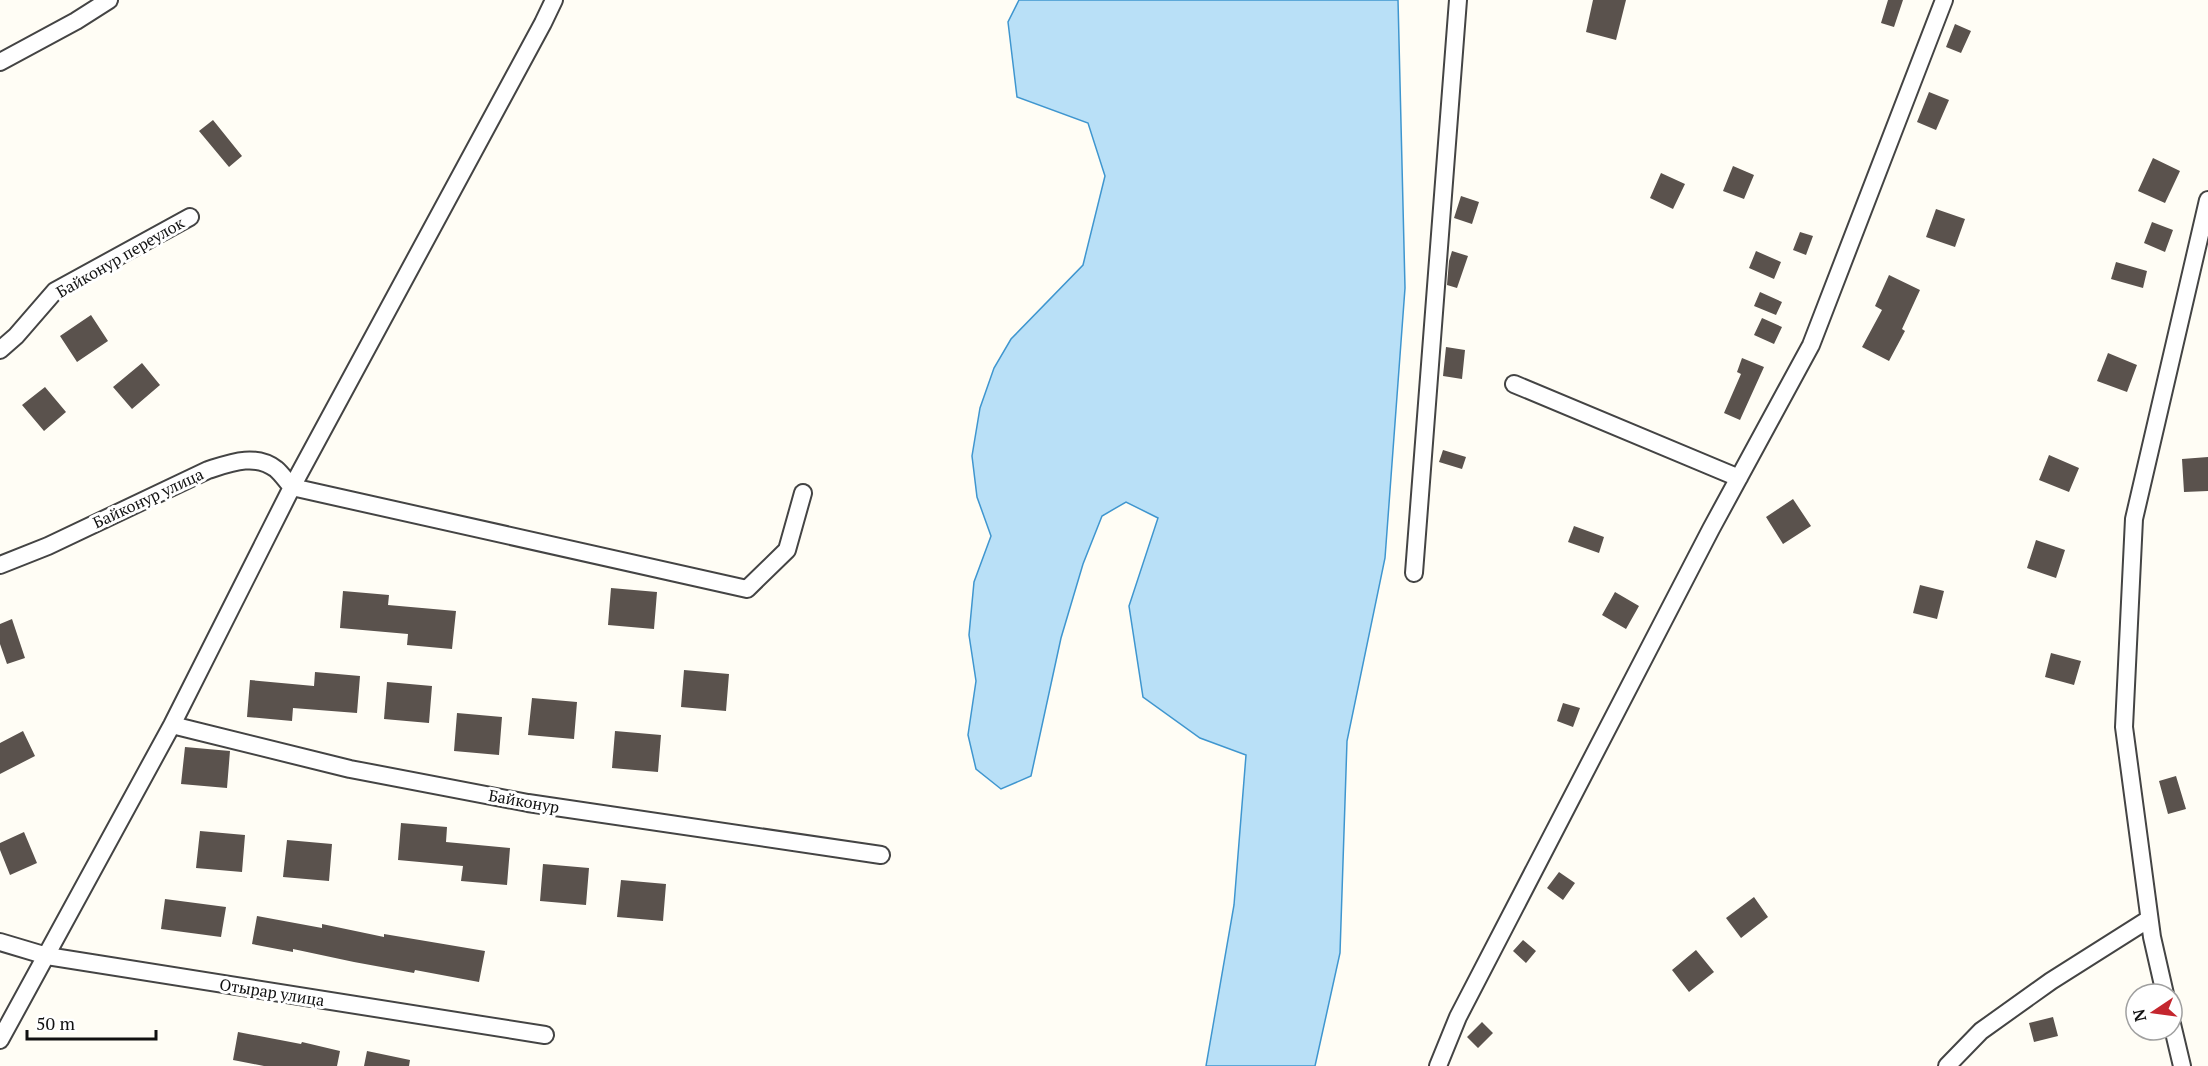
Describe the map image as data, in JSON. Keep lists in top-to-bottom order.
{
  "streets": {
    "street": [
      "Байконур переулок",
      "Байконур улица",
      "Байконур",
      "Отырар улица"
    ]
  },
  "scale_bar": "50 m",
  "north": "left"
}
